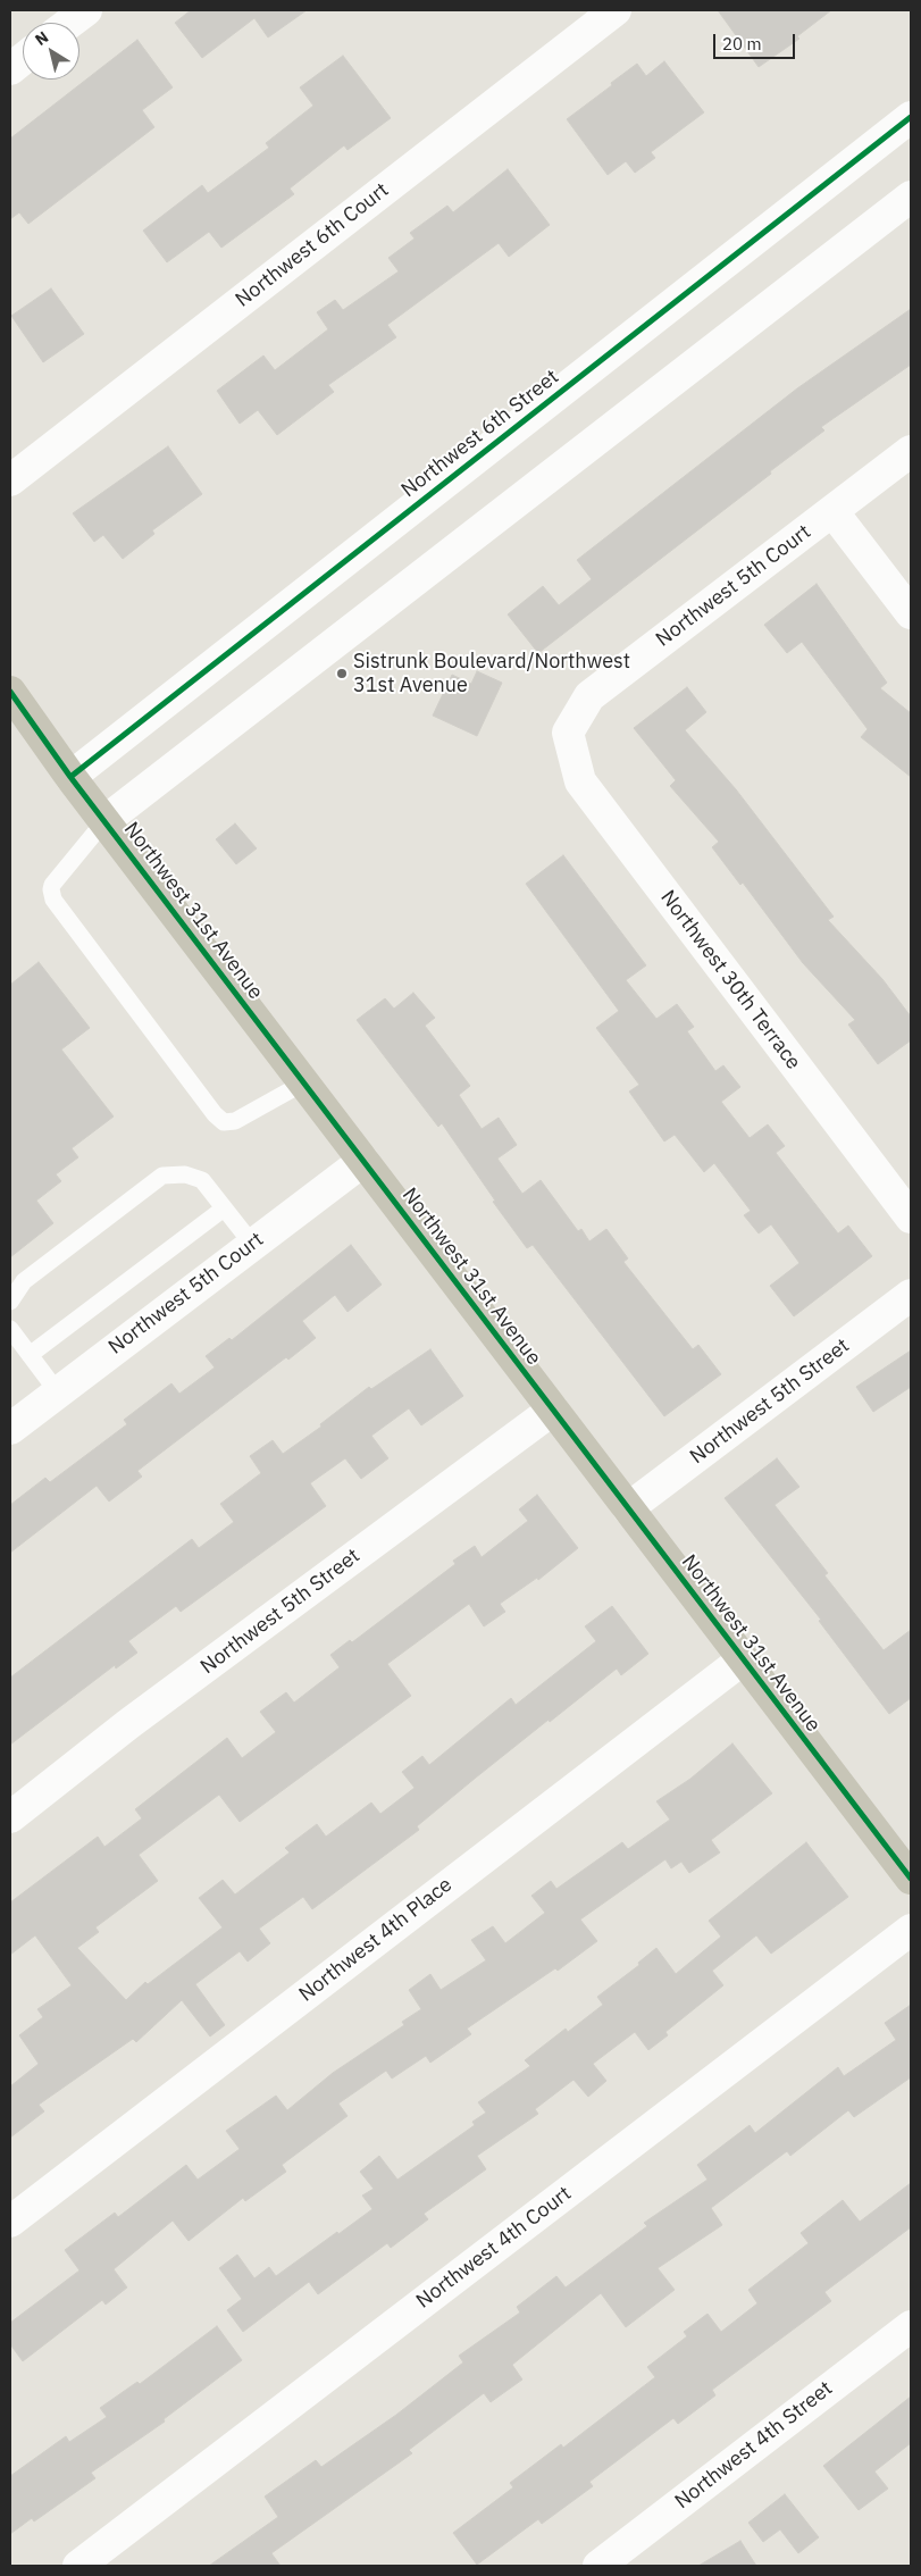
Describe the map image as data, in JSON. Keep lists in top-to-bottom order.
{
  "streets": {
    "main road": ["Northwest 31st Avenue"],
    "street": [
      "Northwest 6th Court",
      "Northwest 6th Street",
      "Northwest 5th Court",
      "Northwest 30th Terrace",
      "Northwest 5th Street",
      "Northwest 4th Place",
      "Northwest 4th Court",
      "Northwest 4th Street"
    ]
  },
  "crossings": [
    ["Northwest 6th Street", "Northwest 31st Avenue"],
    ["Northwest 5th Court", "Northwest 31st Avenue"],
    ["Northwest 5th Court", "Northwest 30th Terrace"],
    ["Northwest 31st Avenue", "Northwest 5th Street"],
    ["Northwest 31st Avenue", "Northwest 4th Place"]
  ],
  "places": ["Sistrunk Boulevard/Northwest 31st Avenue"],
  "scale_bar": "20 m",
  "north": "top left"
}
